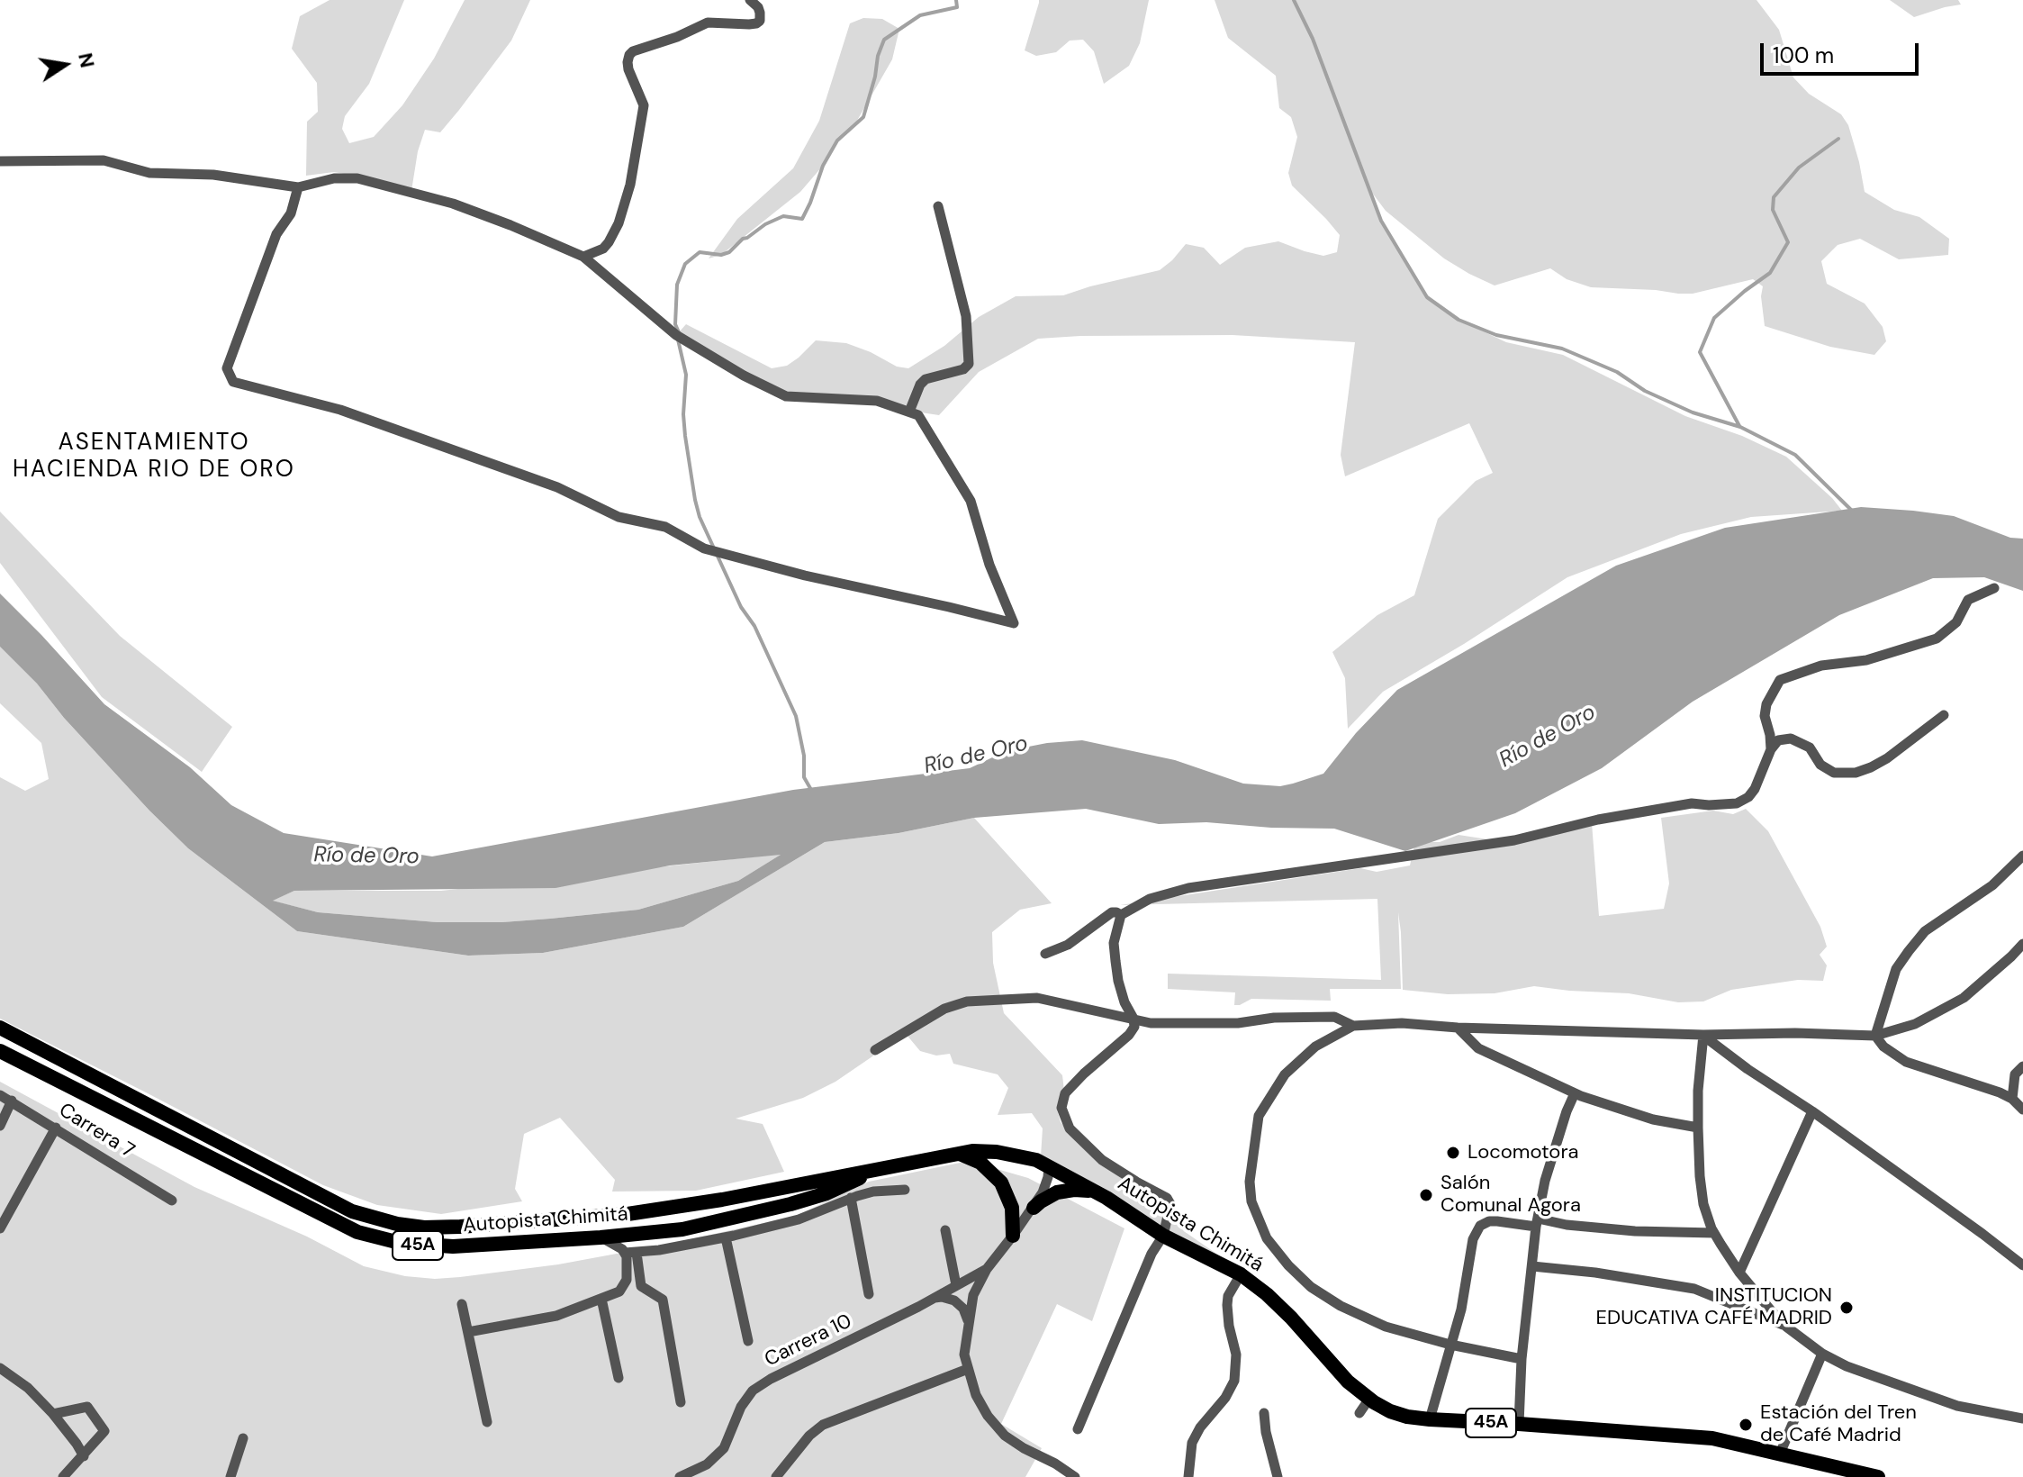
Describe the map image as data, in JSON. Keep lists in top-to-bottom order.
{
  "streets": {
    "highway": ["Autopista Chimitá", "45A"],
    "street": ["Carrera 7", "Carrera 10"]
  },
  "districts": ["ASENTAMIENTO HACIENDA RIO DE ORO"],
  "water": ["Río de Oro"],
  "places": [
    "Locomotora",
    "Salón Comunal Agora",
    "INSTITUCION EDUCATIVA CAFÉ MADRID",
    "Estación del Tren de Café Madrid"
  ],
  "scale_bar": "100 m",
  "north": "right"
}
